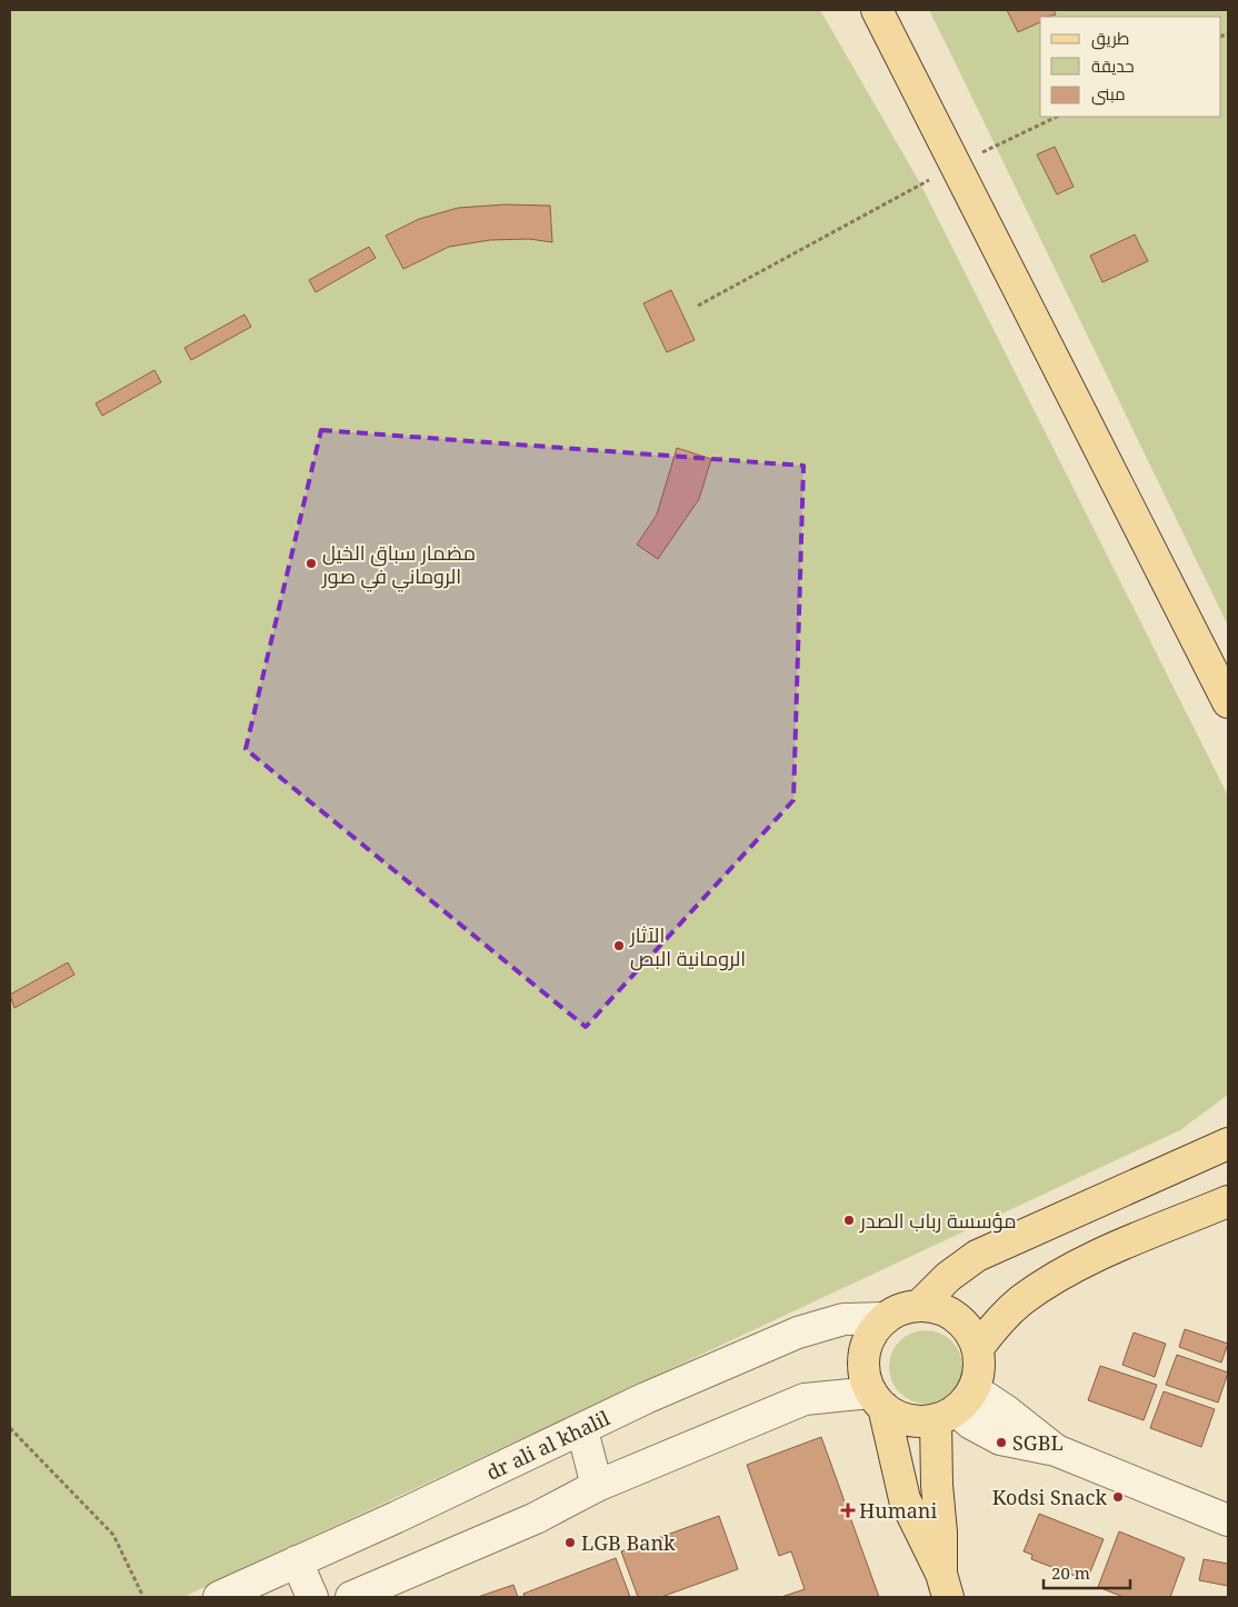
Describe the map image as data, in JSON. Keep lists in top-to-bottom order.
{
  "streets": {
    "street": ["dr ali al khalil"]
  },
  "places": {
    "other": [
      "مضمار سباق الخيل الروماني في صور",
      "الآثار الرومانية البص",
      "مؤسسة رباب الصدر",
      "SGBL",
      "Kodsi Snack",
      "LGB Bank"
    ],
    "health": ["Humani"]
  },
  "legend": ["طريق", "حديقة", "مبنى"],
  "scale_bar": "20 m"
}
